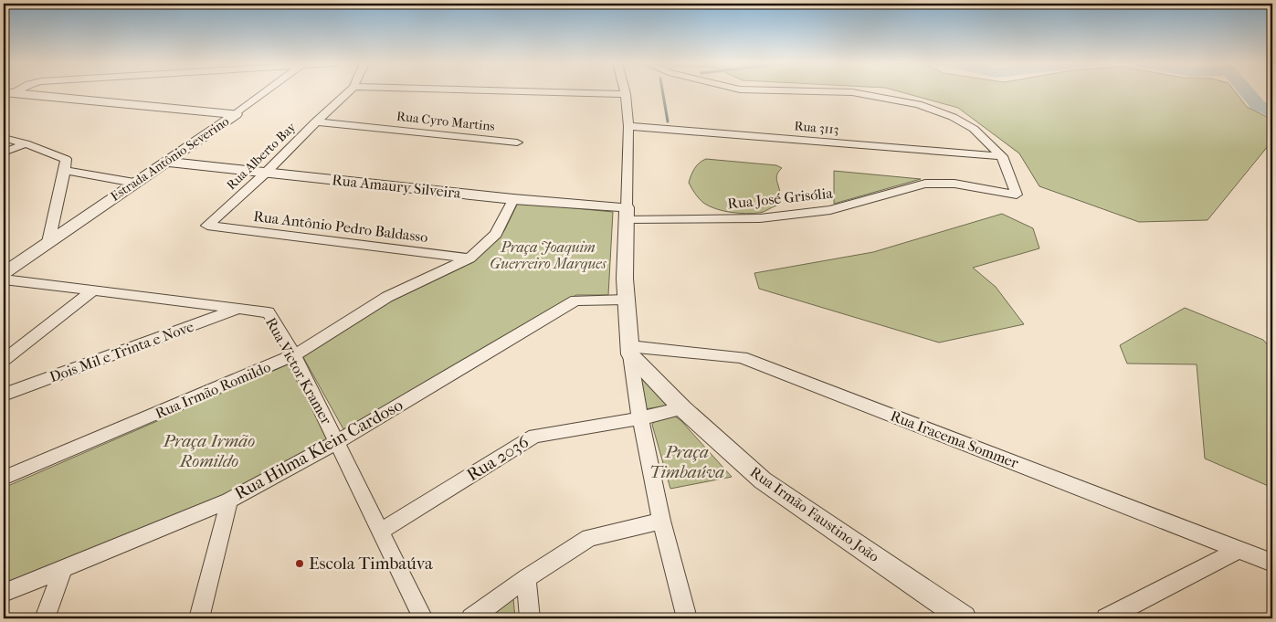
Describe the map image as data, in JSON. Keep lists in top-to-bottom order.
{
  "streets": {
    "street": [
      "Rua Cyro Martins",
      "Rua 3113",
      "Rua Alberto Bay",
      "Estrada Antônio Severino",
      "Rua Amaury Silveira",
      "Rua José Grisólia",
      "Rua Antônio Pedro Baldasso",
      "Dois Mil e Trinta e Nove",
      "Rua Victor Kramer",
      "Rua Irmão Romildo",
      "Rua Iracema Sommer",
      "Rua Hilma Klein Cardoso",
      "Rua 2036",
      "Rua Irmão Faustino João"
    ]
  },
  "crossings": [
    ["Rua Cyro Martins", "Rua Alberto Bay"],
    ["Rua 3113", "Rua José Grisólia"],
    ["Rua Alberto Bay", "Rua Amaury Silveira"],
    ["Rua Alberto Bay", "Rua Antônio Pedro Baldasso"],
    ["Estrada Antônio Severino", "Rua Amaury Silveira"],
    ["Rua Amaury Silveira", "Rua José Grisólia"],
    ["Rua Amaury Silveira", "Rua Irmão Romildo"],
    ["Rua Antônio Pedro Baldasso", "Rua Irmão Romildo"],
    ["Dois Mil e Trinta e Nove", "Rua Victor Kramer"],
    ["Rua Victor Kramer", "Rua Irmão Romildo"],
    ["Rua Victor Kramer", "Rua Hilma Klein Cardoso"],
    ["Rua Victor Kramer", "Rua 2036"],
    ["Rua Iracema Sommer", "Rua Irmão Faustino João"],
    ["Rua 2036", "Rua Irmão Faustino João"]
  ],
  "parks": ["Praça Joaquim Guerreiro Marques", "Praça Irmão Romildo", "Praça Timbaúva"],
  "places": ["Escola Timbaúva"]
}
